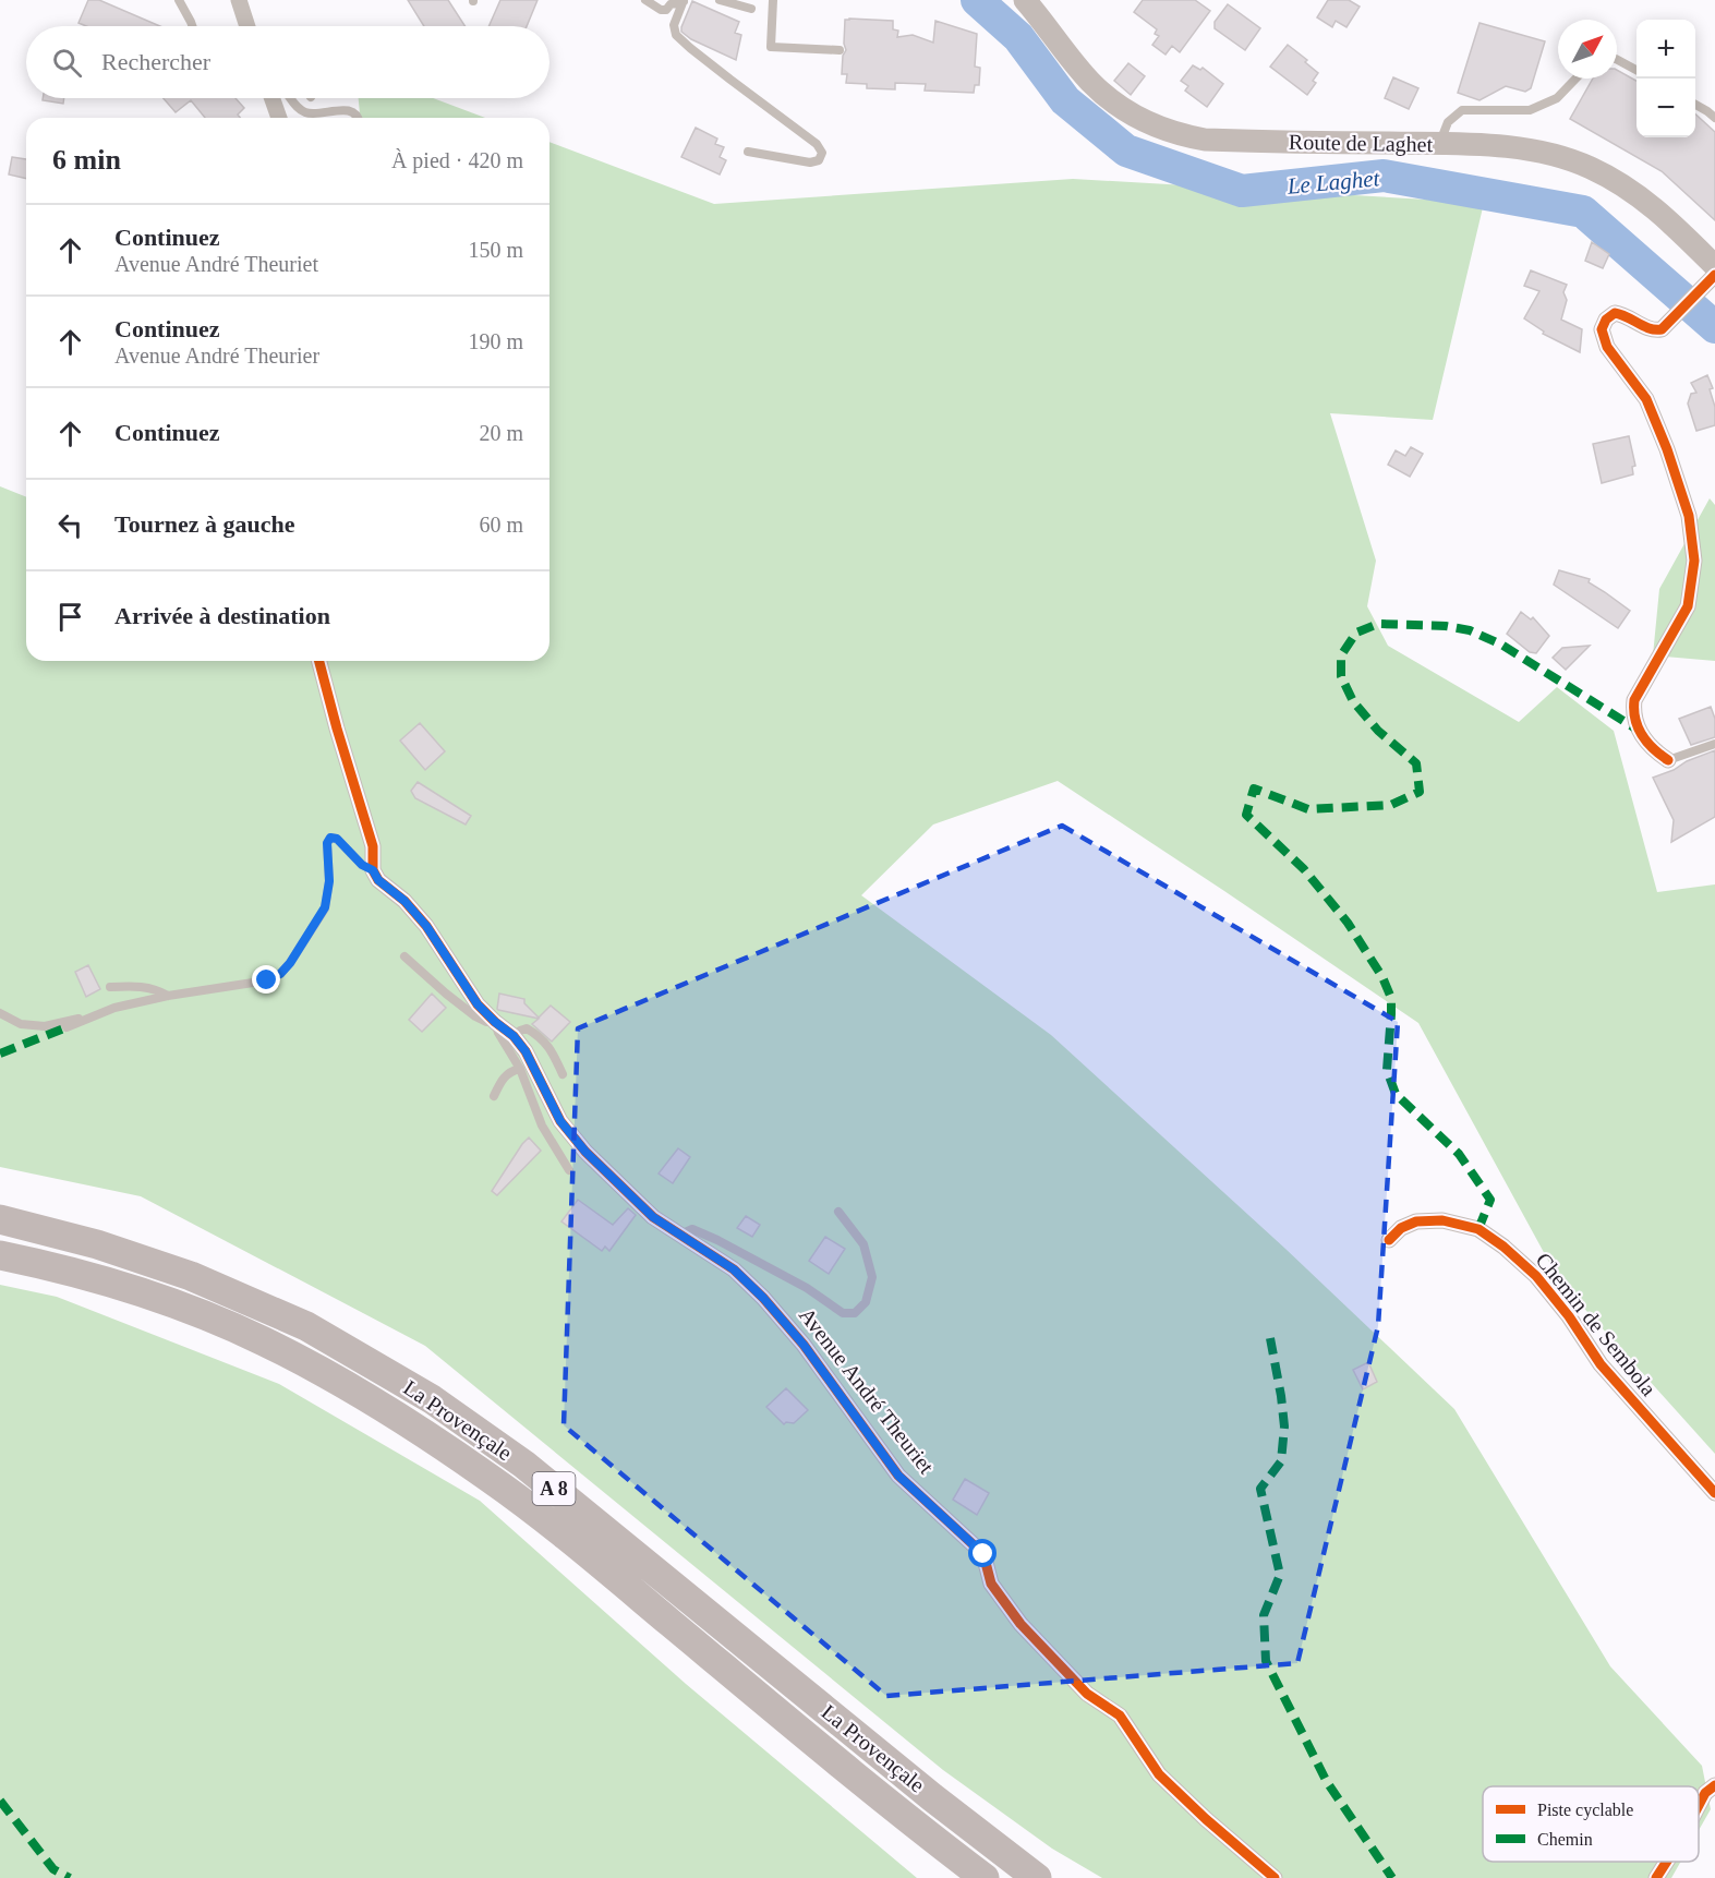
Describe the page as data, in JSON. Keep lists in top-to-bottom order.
{
  "streets": {
    "highway": ["La Provençale", "A 8"],
    "main road": ["Route de Laghet"],
    "street": ["Chemin de Sembola", "Avenue André Theuriet"]
  },
  "water": ["Le Laghet"],
  "legend": ["Piste cyclable", "Chemin"],
  "north": "top right",
  "page": {
    "map_buttons": ["+", "−"],
    "search": "Rechercher",
    "heading": ["6 min", "À pied · 420 m"],
    "list": [
      ["Continuez", "Avenue André Theuriet", "150 m"],
      ["Continuez", "Avenue André Theurier", "190 m"],
      ["Continuez", "20 m"],
      ["Tournez à gauche", "60 m"],
      "Arrivée à destination"
    ]
  }
}
